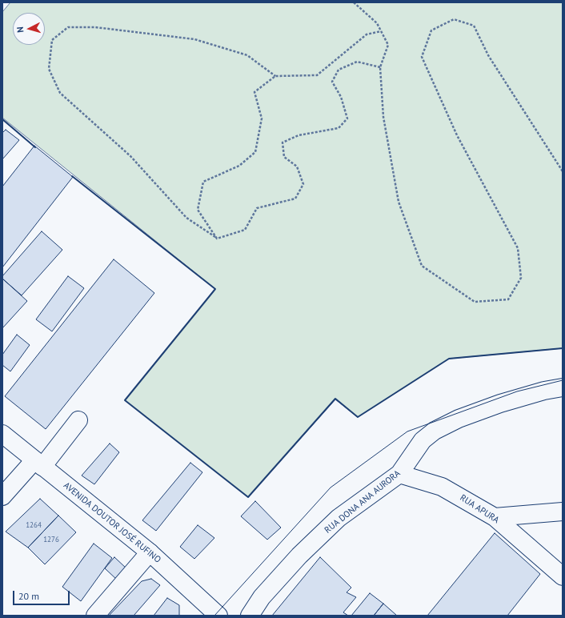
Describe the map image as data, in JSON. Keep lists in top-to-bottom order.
{
  "streets": {
    "street": ["RUA DONA ANA AURORA", "RUA APURA", "AVENIDA DOUTOR JOSÉ RUFINO"]
  },
  "crossings": [
    ["RUA DONA ANA AURORA", "RUA APURA"]
  ],
  "house_numbers": ["1264", "1276"],
  "scale_bar": "20 m",
  "north": "left"
}
